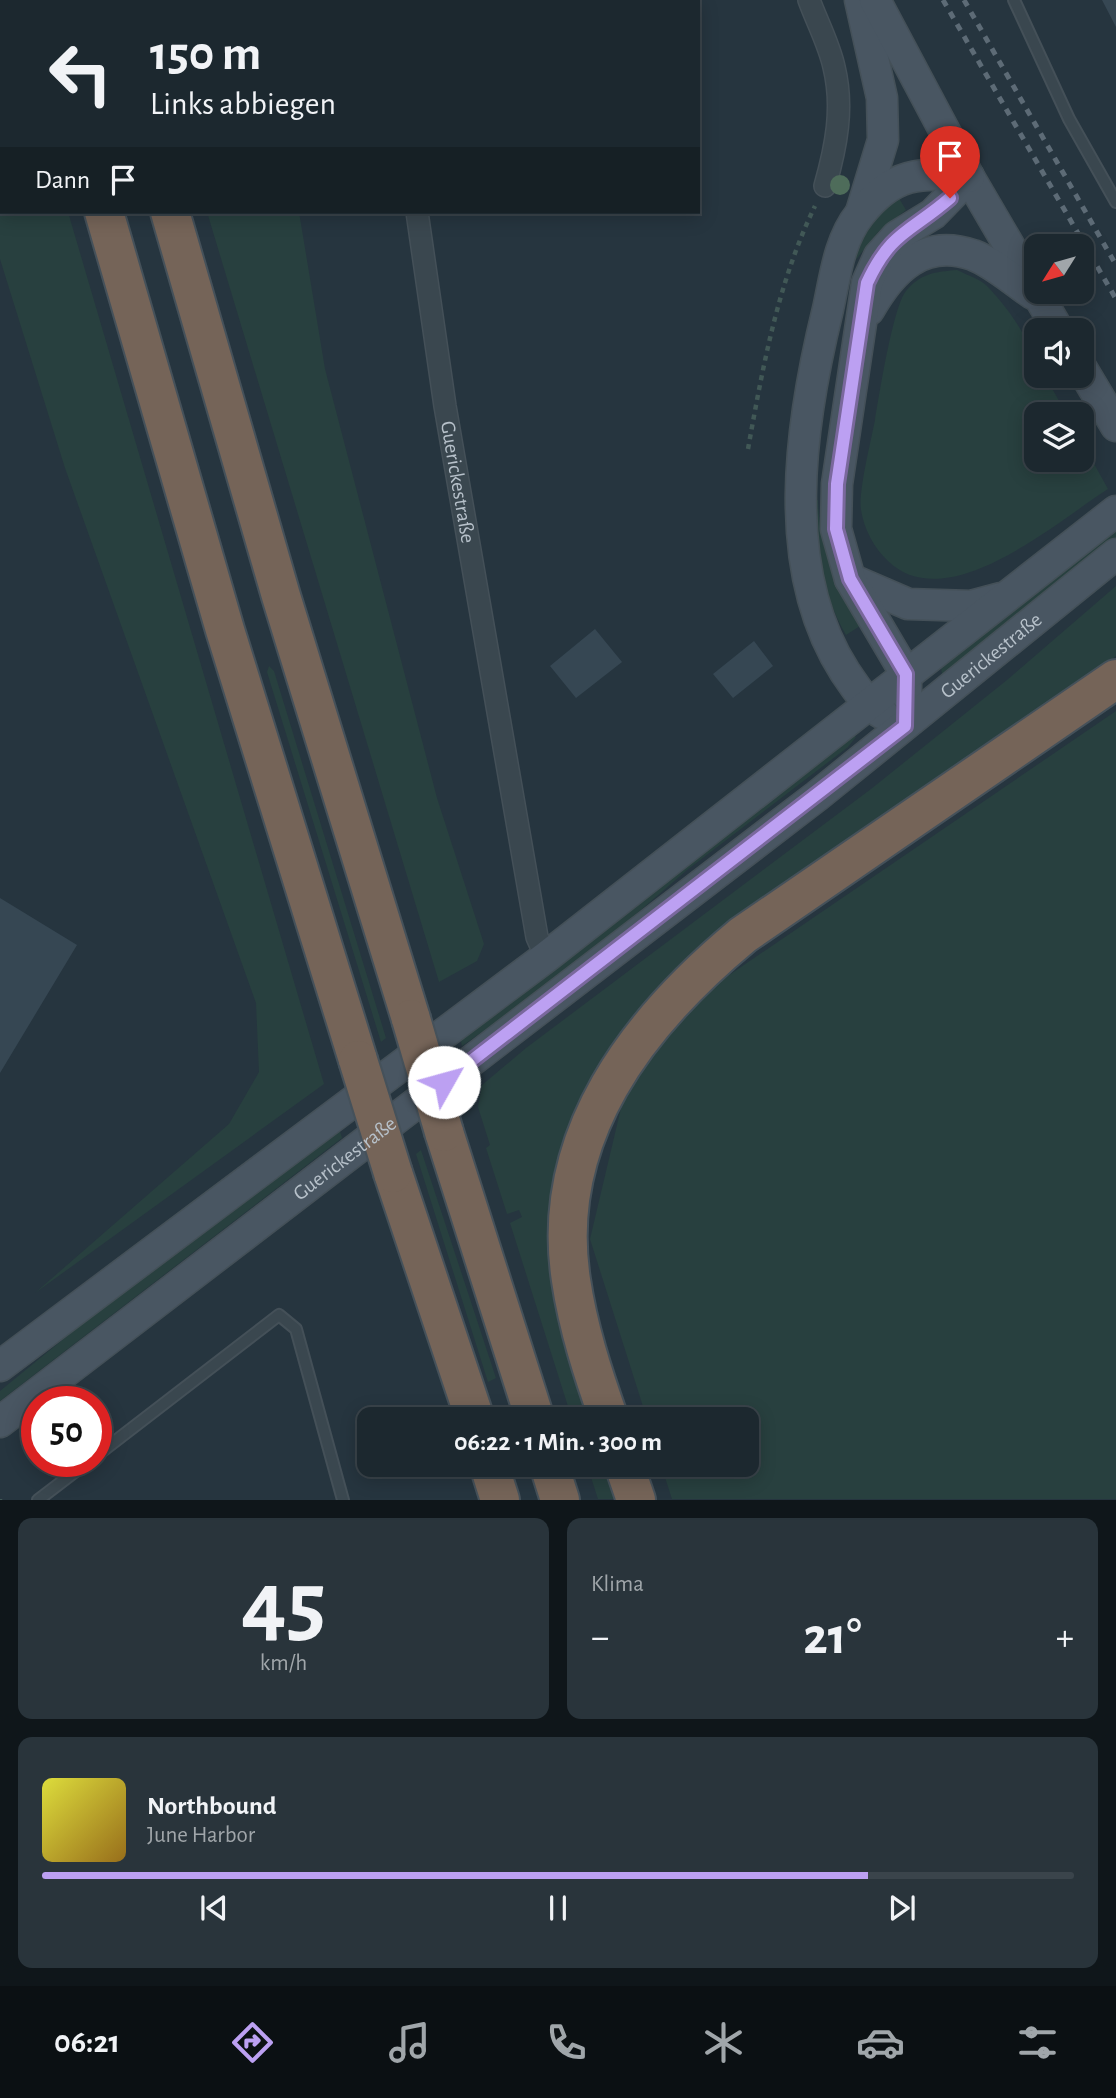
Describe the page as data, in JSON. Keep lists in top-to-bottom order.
{
  "streets": {
    "main road": ["Guerickestraße"]
  },
  "north": "bottom left",
  "page": {
    "turn": ["150 m", "Links abbiegen"],
    "then": "Dann",
    "limit": "50",
    "trip": "06:22 · 1 Min. · 300 m",
    "tile": [
      ["45", "km/h"],
      "Klima"
    ],
    "heat": ["−", "21°", "+"],
    "song": ["Northbound", "June Harbor"],
    "tabs": "06:21"
  }
}
